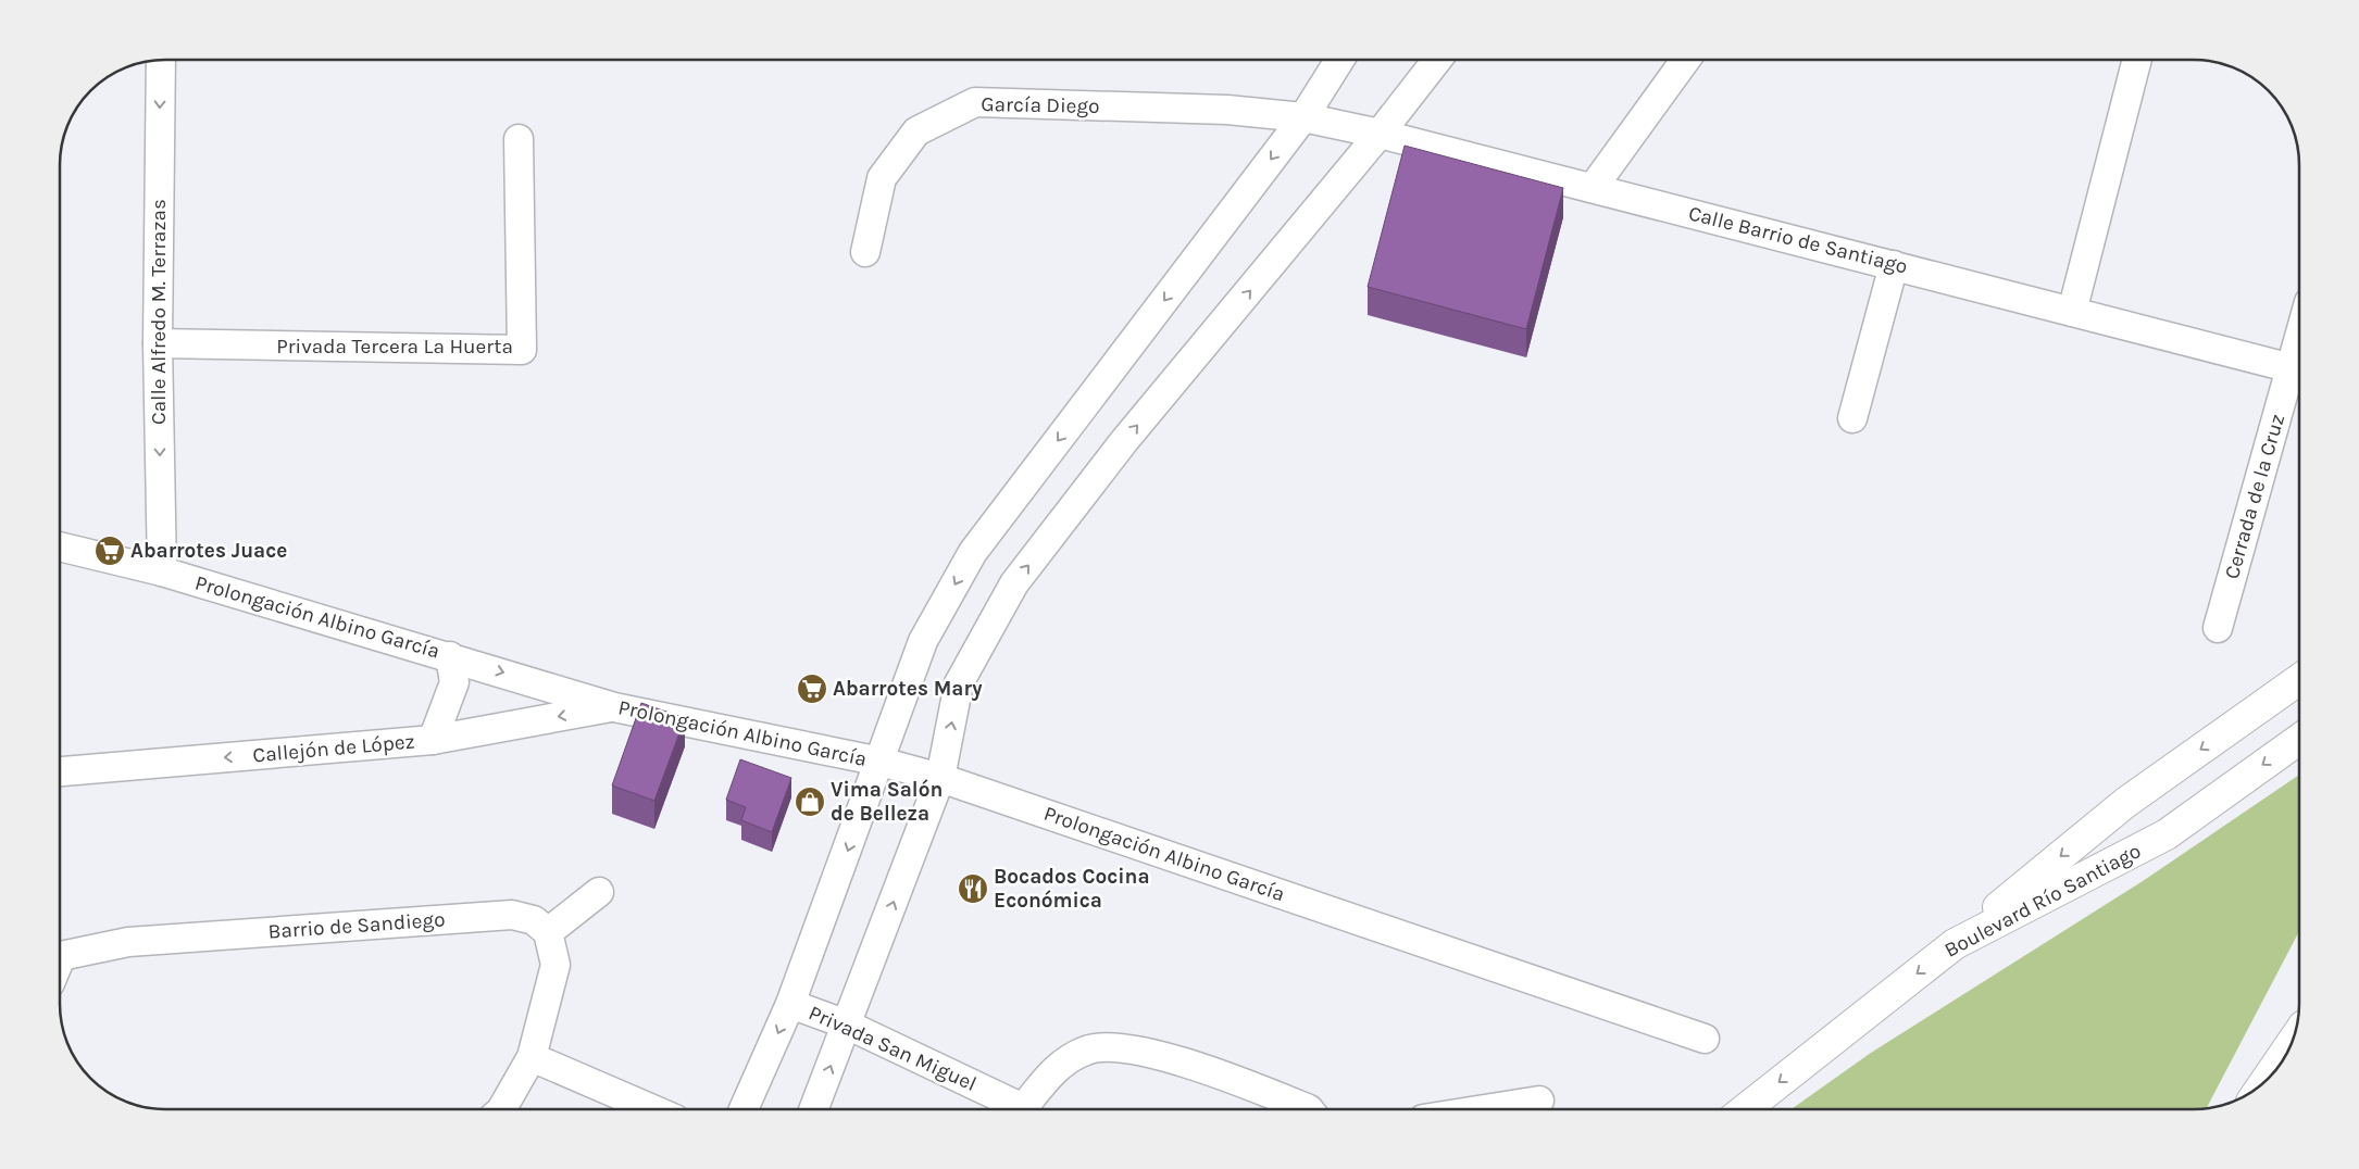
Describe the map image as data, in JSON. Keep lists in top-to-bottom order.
{
  "streets": {
    "main road": ["Boulevard Río Santiago"],
    "street": [
      "García Diego",
      "Calle Barrio de Santiago",
      "Calle Alfredo M. Terrazas",
      "Privada Tercera La Huerta",
      "Cerrada de la Cruz",
      "Prolongación Albino García",
      "Callejón de López",
      "Barrio de Sandiego",
      "Privada San Miguel"
    ]
  },
  "crossings": [
    ["García Diego", "Calle Barrio de Santiago"],
    ["Calle Barrio de Santiago", "Cerrada de la Cruz"],
    ["Calle Alfredo M. Terrazas", "Privada Tercera La Huerta"],
    ["Calle Alfredo M. Terrazas", "Prolongación Albino García"],
    ["Prolongación Albino García", "Callejón de López"]
  ],
  "one_way": ["Calle Alfredo M. Terrazas", "Callejón de López"],
  "places": {
    "supermarket": ["Abarrotes Juace", "Abarrotes Mary"],
    "shop": ["Vima Salón de Belleza"],
    "restaurant": ["Bocados Cocina Económica"]
  }
}
